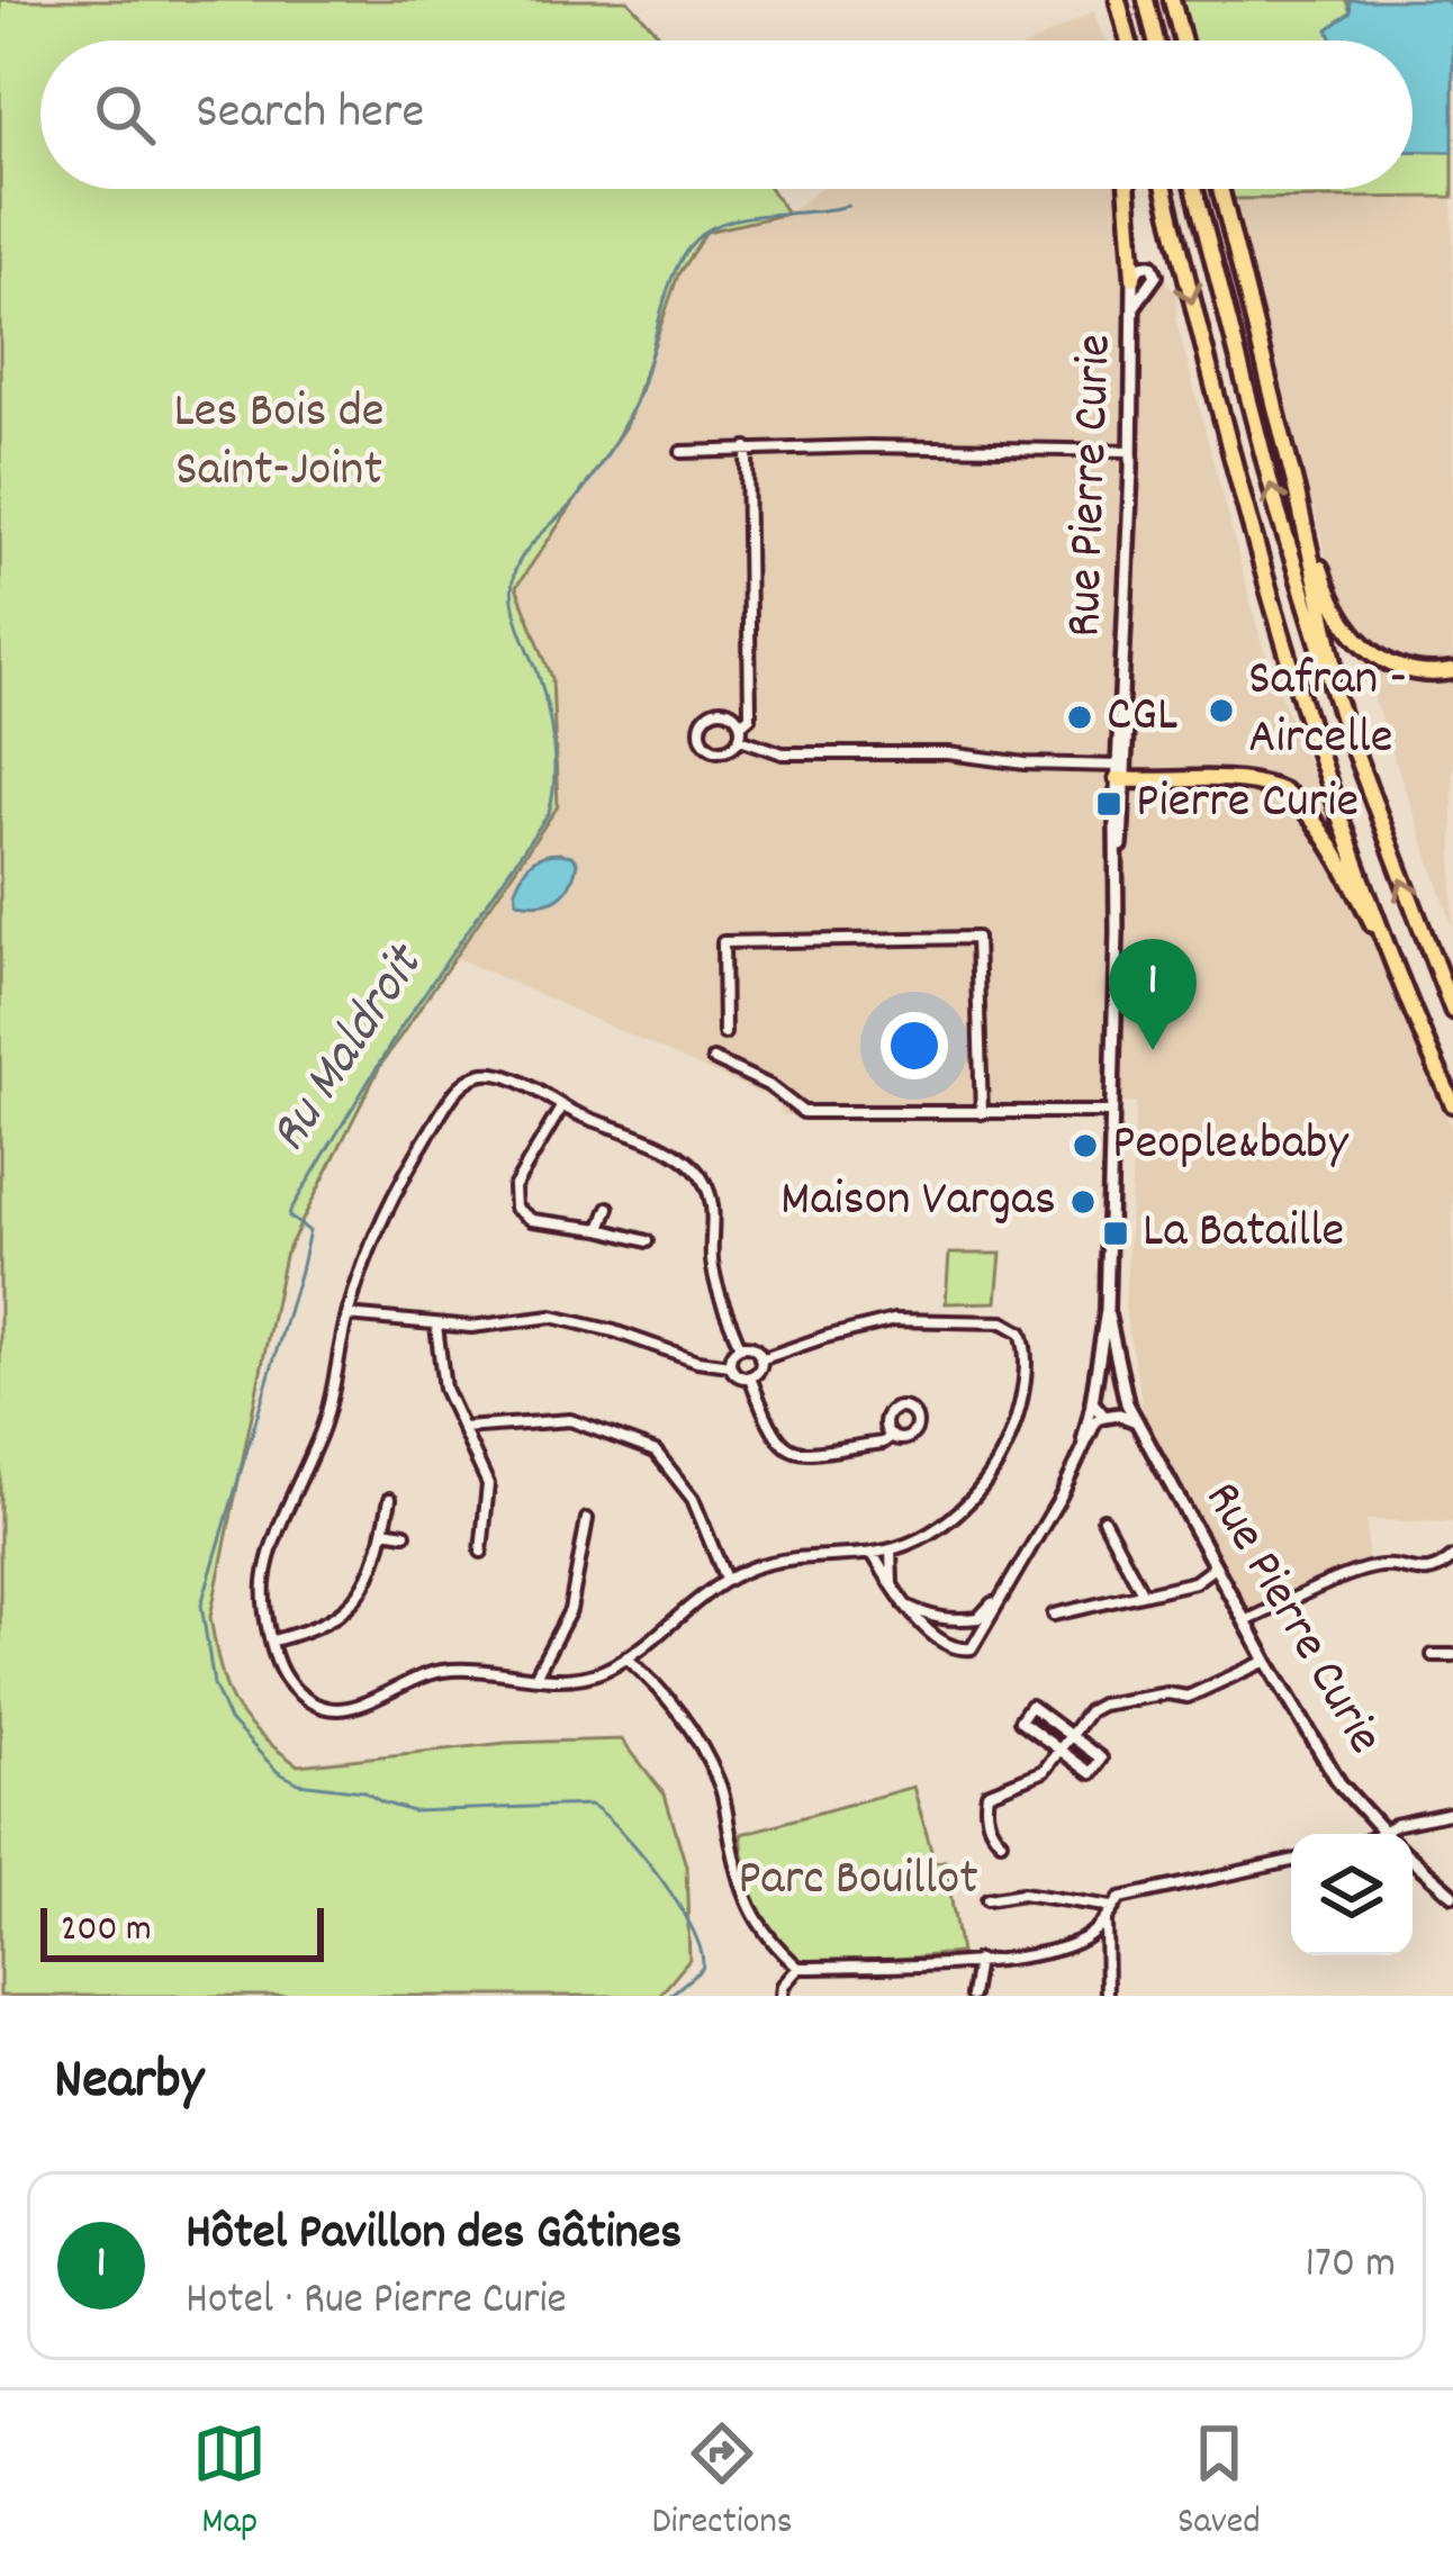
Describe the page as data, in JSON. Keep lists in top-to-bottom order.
{
  "streets": {
    "street": ["Rue Pierre Curie"]
  },
  "water": ["Ru Maldroit"],
  "parks": ["Les Bois de Saint-Joint", "Parc Bouillot"],
  "places": {
    "other": [
      "Safran - Aircelle",
      "CGL",
      "People&baby",
      "Maison Vargas"
    ],
    "transit": ["Pierre Curie", "La Bataille"]
  },
  "scale_bar": "200 m",
  "page": {
    "search": "Search here",
    "pins": "1",
    "scale": "200 m",
    "heading": "Nearby",
    "list": [
      {
        "mark": "1",
        "name": "Hôtel Pavillon des Gâtines",
        "note": "Hotel · Rue Pierre Curie",
        "value": "170 m"
      }
    ],
    "nav": ["Map", "Directions", "Saved"]
  }
}
